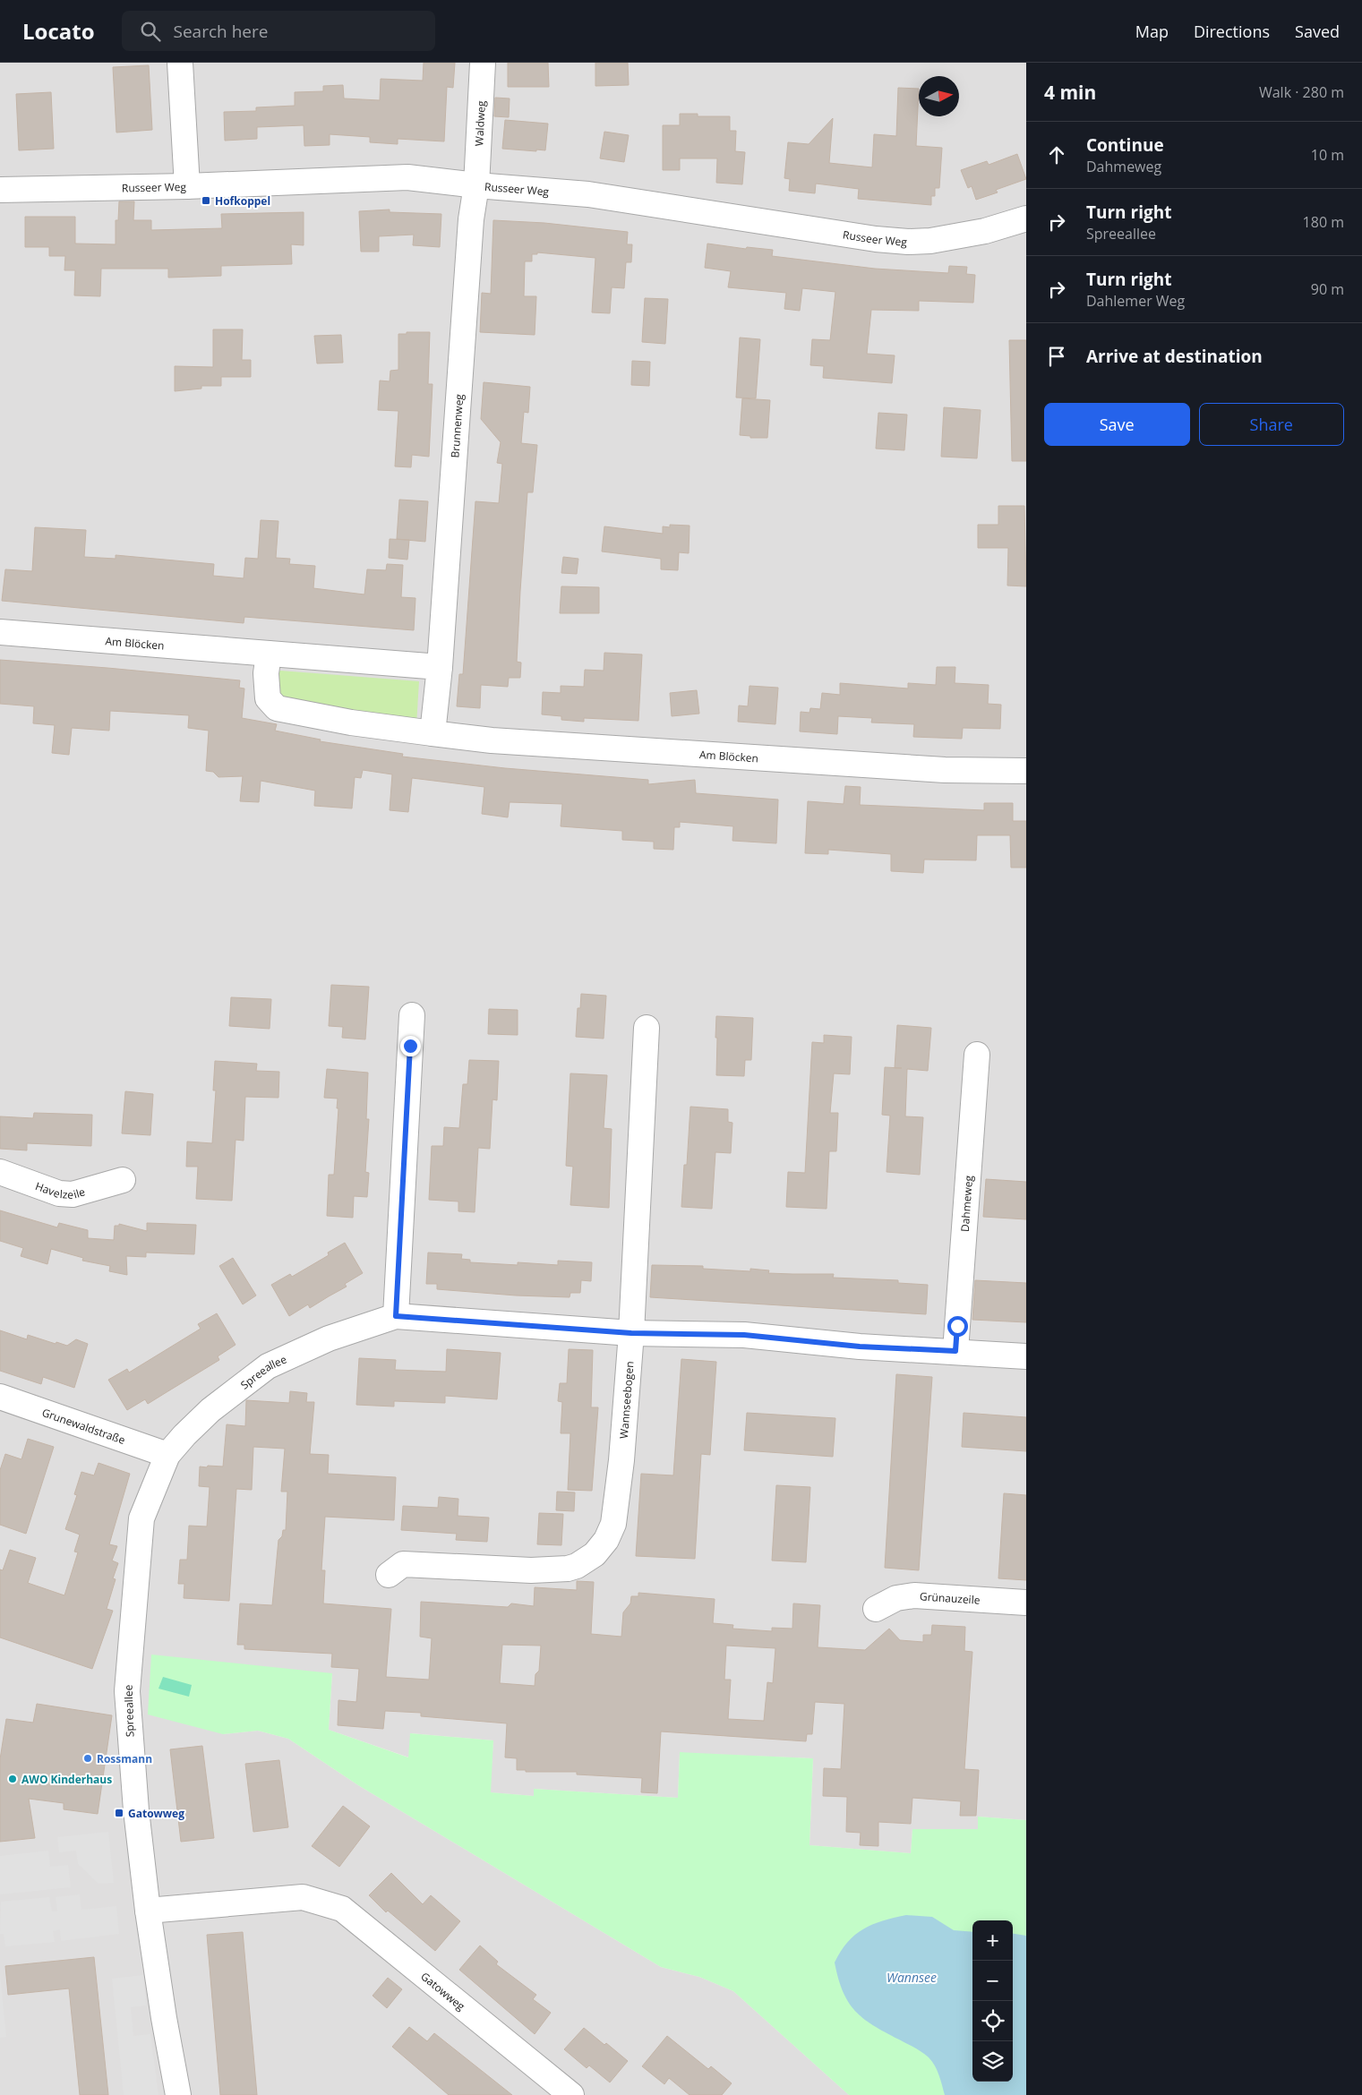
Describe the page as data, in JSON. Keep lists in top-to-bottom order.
{
  "streets": {
    "street": [
      "Waldweg",
      "Russeer Weg",
      "Brunnenweg",
      "Am Blöcken",
      "Havelzeile",
      "Dahmeweg",
      "Spreeallee",
      "Wannseebogen",
      "Grunewaldstraße",
      "Grünauzeile",
      "Gatowweg"
    ]
  },
  "crossings": [
    ["Waldweg", "Russeer Weg"],
    ["Waldweg", "Brunnenweg"],
    ["Russeer Weg", "Brunnenweg"],
    ["Brunnenweg", "Am Blöcken"],
    ["Dahmeweg", "Spreeallee"],
    ["Spreeallee", "Wannseebogen"],
    ["Spreeallee", "Grunewaldstraße"],
    ["Spreeallee", "Gatowweg"]
  ],
  "water": ["Wannsee"],
  "places": {
    "transit": ["Hofkoppel", "Gatowweg"],
    "other": ["Rossmann", "AWO Kinderhaus"]
  },
  "north": "right",
  "page": {
    "header": "Locato",
    "search": "Search here",
    "nav": ["Map", "Directions", "Saved"],
    "heading": ["4 min", "Walk · 280 m"],
    "list": [
      ["Continue", "Dahmeweg", "10 m"],
      ["Turn right", "Spreeallee", "180 m"],
      ["Turn right", "Dahlemer Weg", "90 m"],
      "Arrive at destination"
    ],
    "buttons": ["Save", "Share"],
    "map_buttons": ["+", "−"]
  }
}
